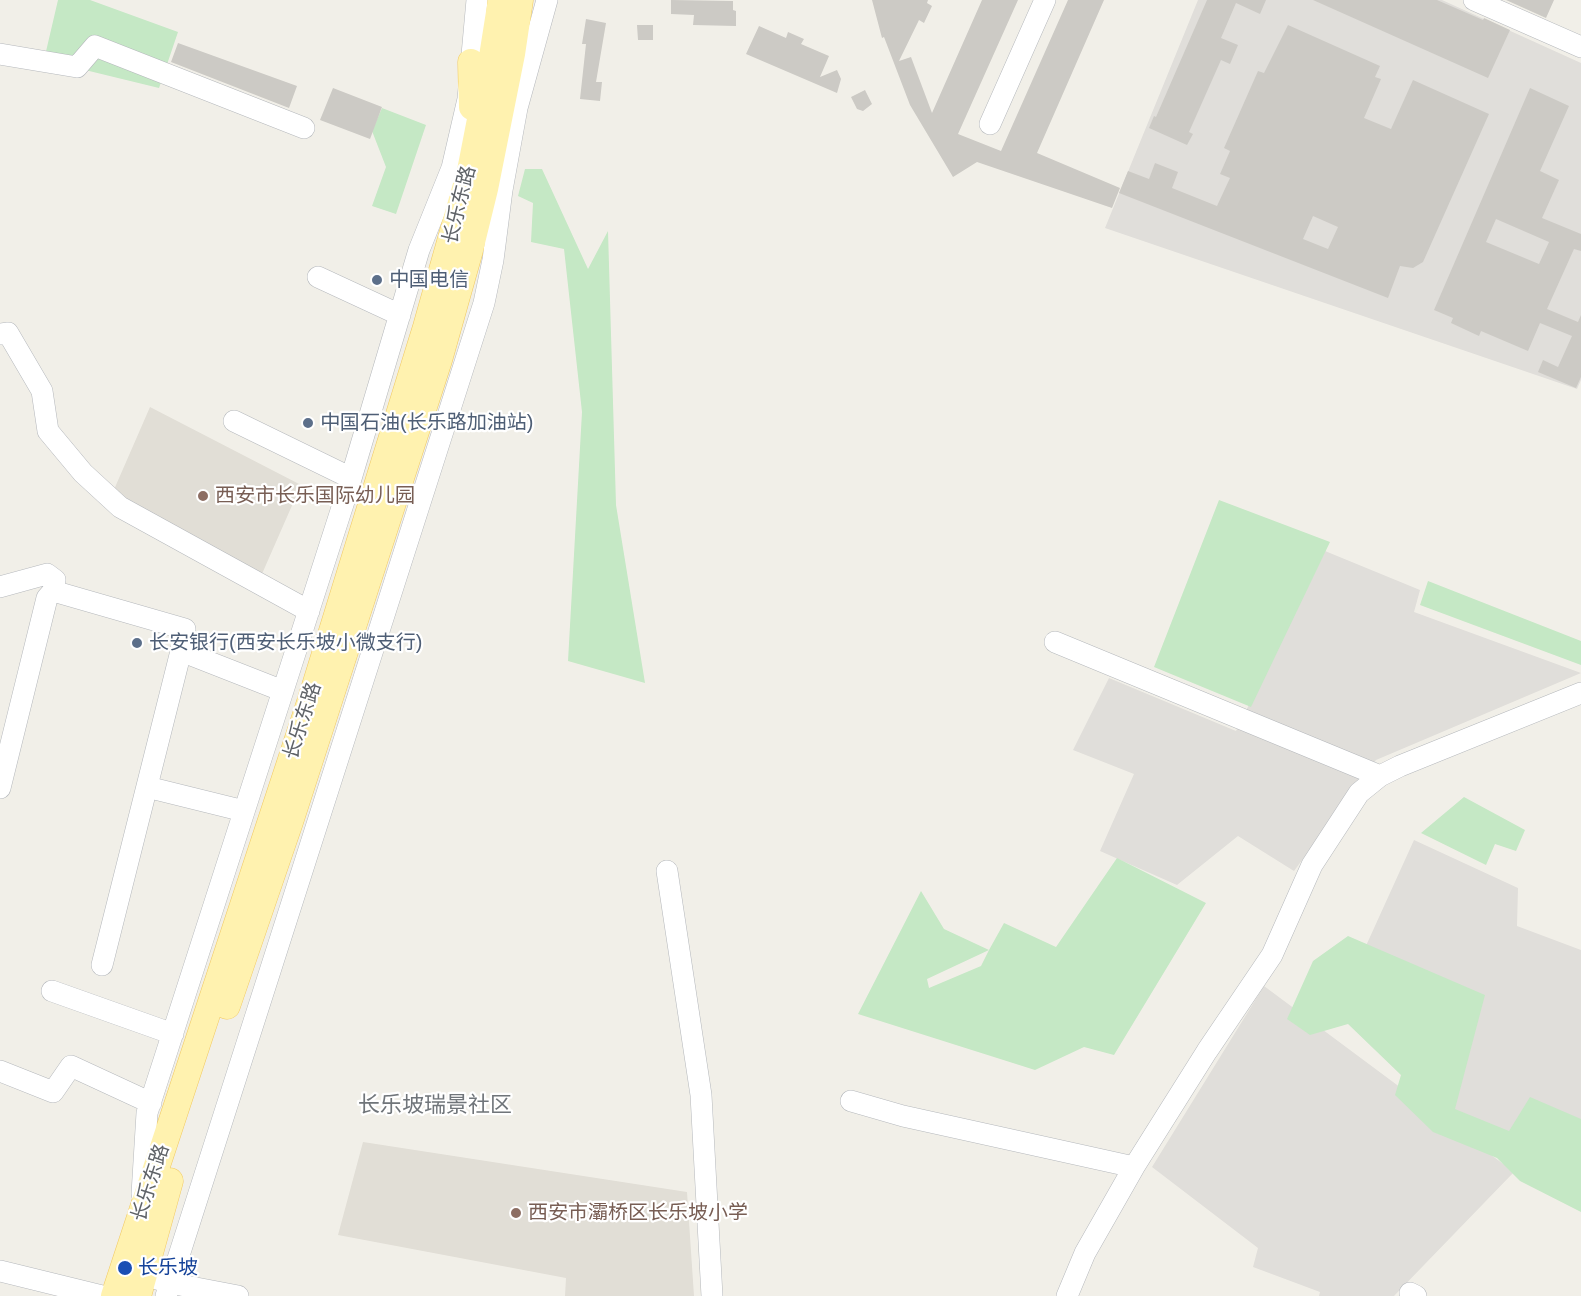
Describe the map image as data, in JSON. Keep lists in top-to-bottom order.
{
  "streets": {
    "main road": ["长乐东路"]
  },
  "districts": ["长乐坡瑞景社区"],
  "places": [
    "中国电信",
    "中国石油(长乐路加油站)",
    "西安市长乐国际幼儿园",
    "长安银行(西安长乐坡小微支行)",
    "西安市灞桥区长乐坡小学",
    "长乐坡"
  ]
}
